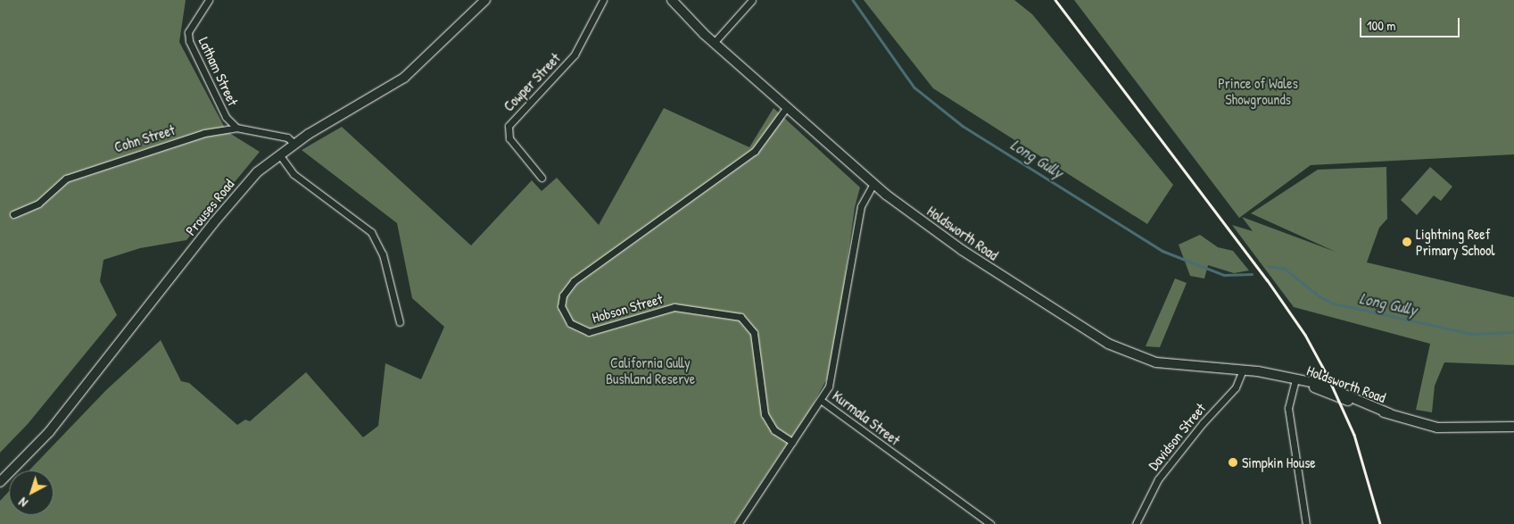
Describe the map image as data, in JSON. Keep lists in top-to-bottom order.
{
  "streets": {
    "main road": ["Prouses Road", "Holdsworth Road"],
    "street": [
      "Latham Street",
      "Cowper Street",
      "Cohn Street",
      "Hobson Street",
      "Kurmala Street",
      "Davidson Street"
    ]
  },
  "crossings": [
    ["Latham Street", "Cohn Street"],
    ["Cohn Street", "Prouses Road"],
    ["Holdsworth Road", "Hobson Street"],
    ["Holdsworth Road", "Kurmala Street"],
    ["Holdsworth Road", "Davidson Street"]
  ],
  "water": ["Long Gully"],
  "parks": ["Prince of Wales Showgrounds", "California Gully Bushland Reserve"],
  "places": ["Lightning Reef Primary School", "Simpkin House"],
  "scale_bar": "100 m",
  "north": "bottom left"
}
